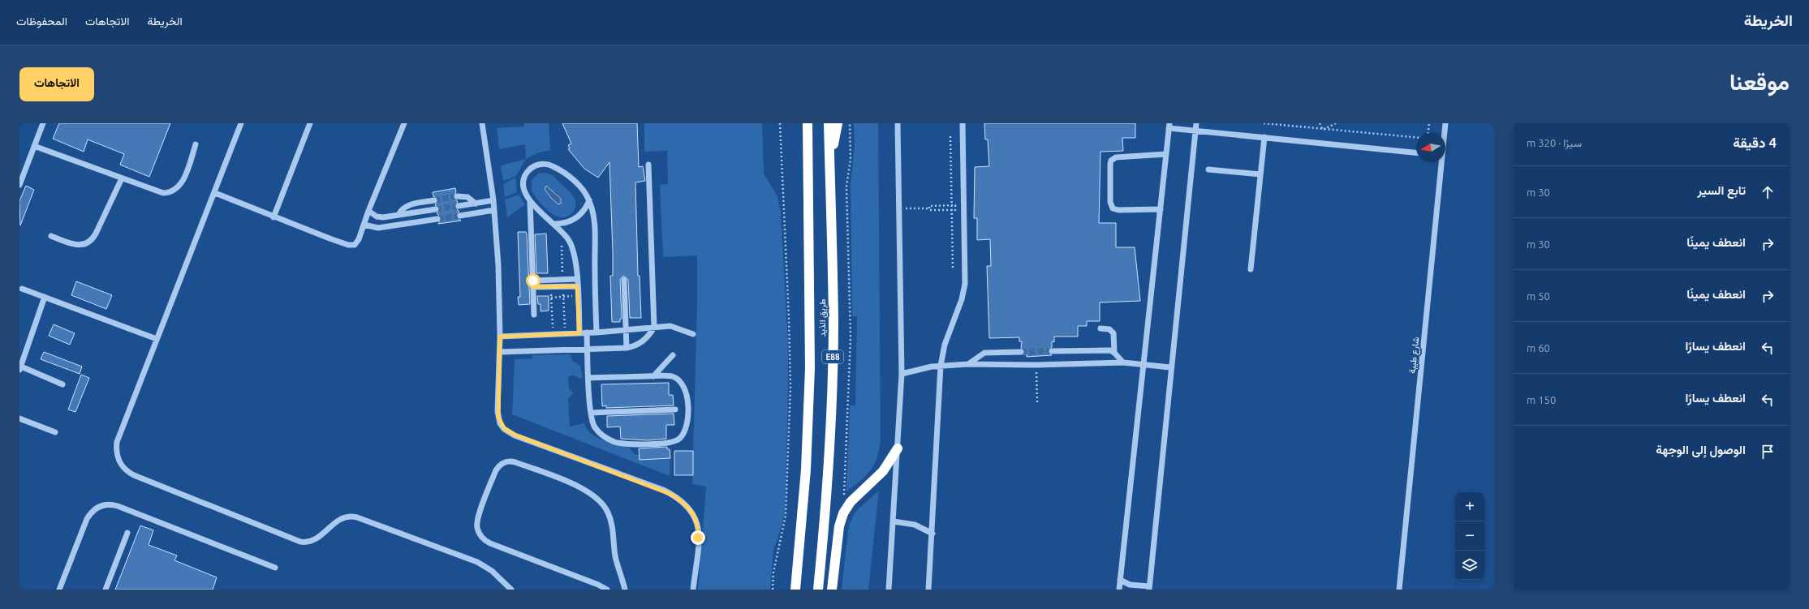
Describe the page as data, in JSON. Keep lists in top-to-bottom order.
{
  "streets": {
    "highway": ["طريق الذيد", "E88"],
    "street": ["شارع طيبة"]
  },
  "north": "left",
  "page": {
    "header": "الخريطة",
    "nav": ["الخريطة", "الاتجاهات", "المحفوظات"],
    "title": "موقعنا",
    "buttons": "الاتجاهات",
    "heading": ["4 دقيقة", "سيرًا · 320 m"],
    "list": [
      ["تابع السير", "30 m"],
      ["انعطف يمينًا", "30 m"],
      ["انعطف يمينًا", "50 m"],
      ["انعطف يسارًا", "60 m"],
      ["انعطف يسارًا", "150 m"],
      "الوصول إلى الوجهة"
    ],
    "map_buttons": ["+", "−"]
  }
}
